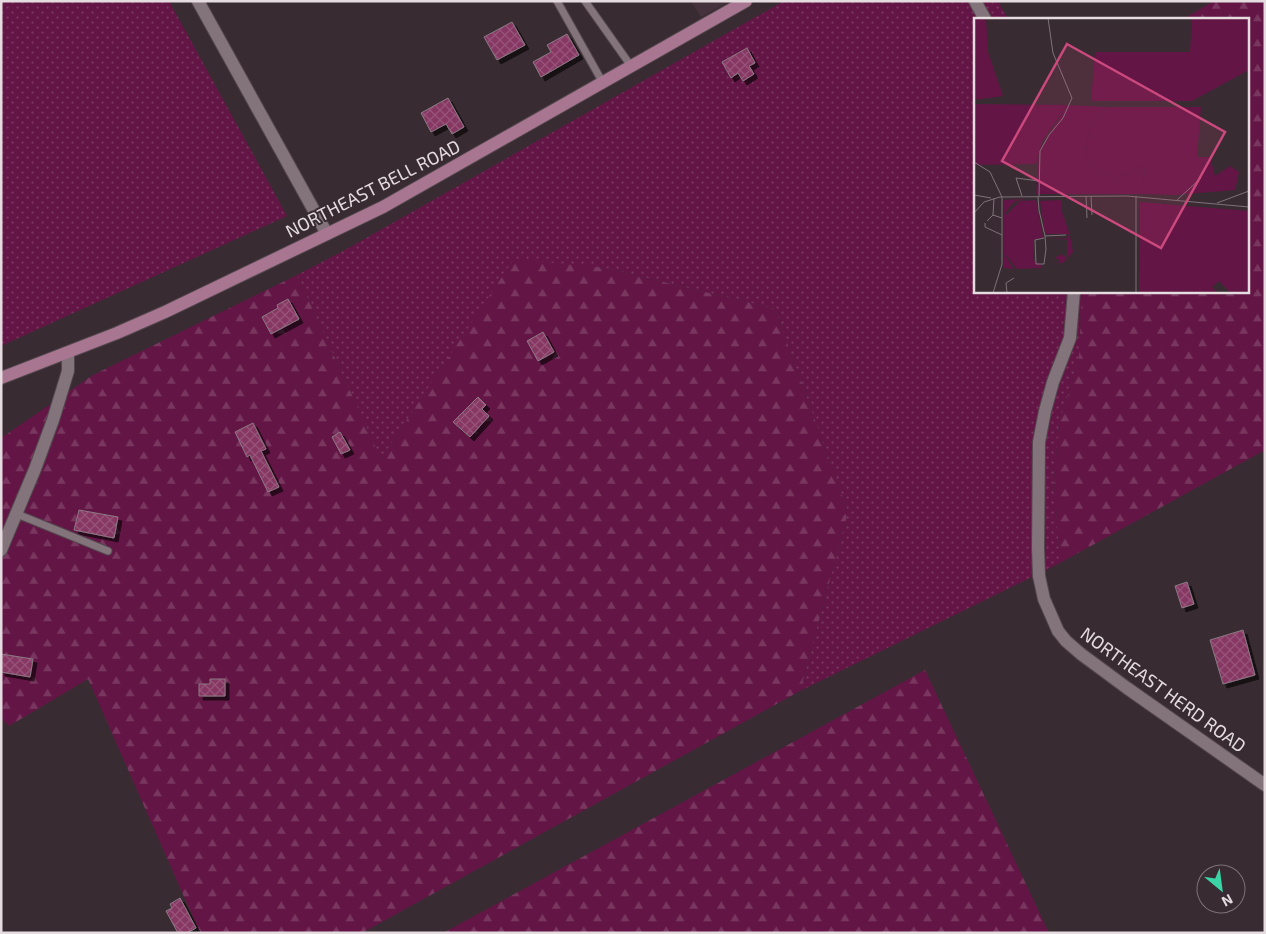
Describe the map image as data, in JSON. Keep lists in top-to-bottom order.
{
  "streets": {
    "main road": ["NORTHEAST BELL ROAD"],
    "street": ["NORTHEAST HERD ROAD"]
  },
  "north": "bottom right"
}
